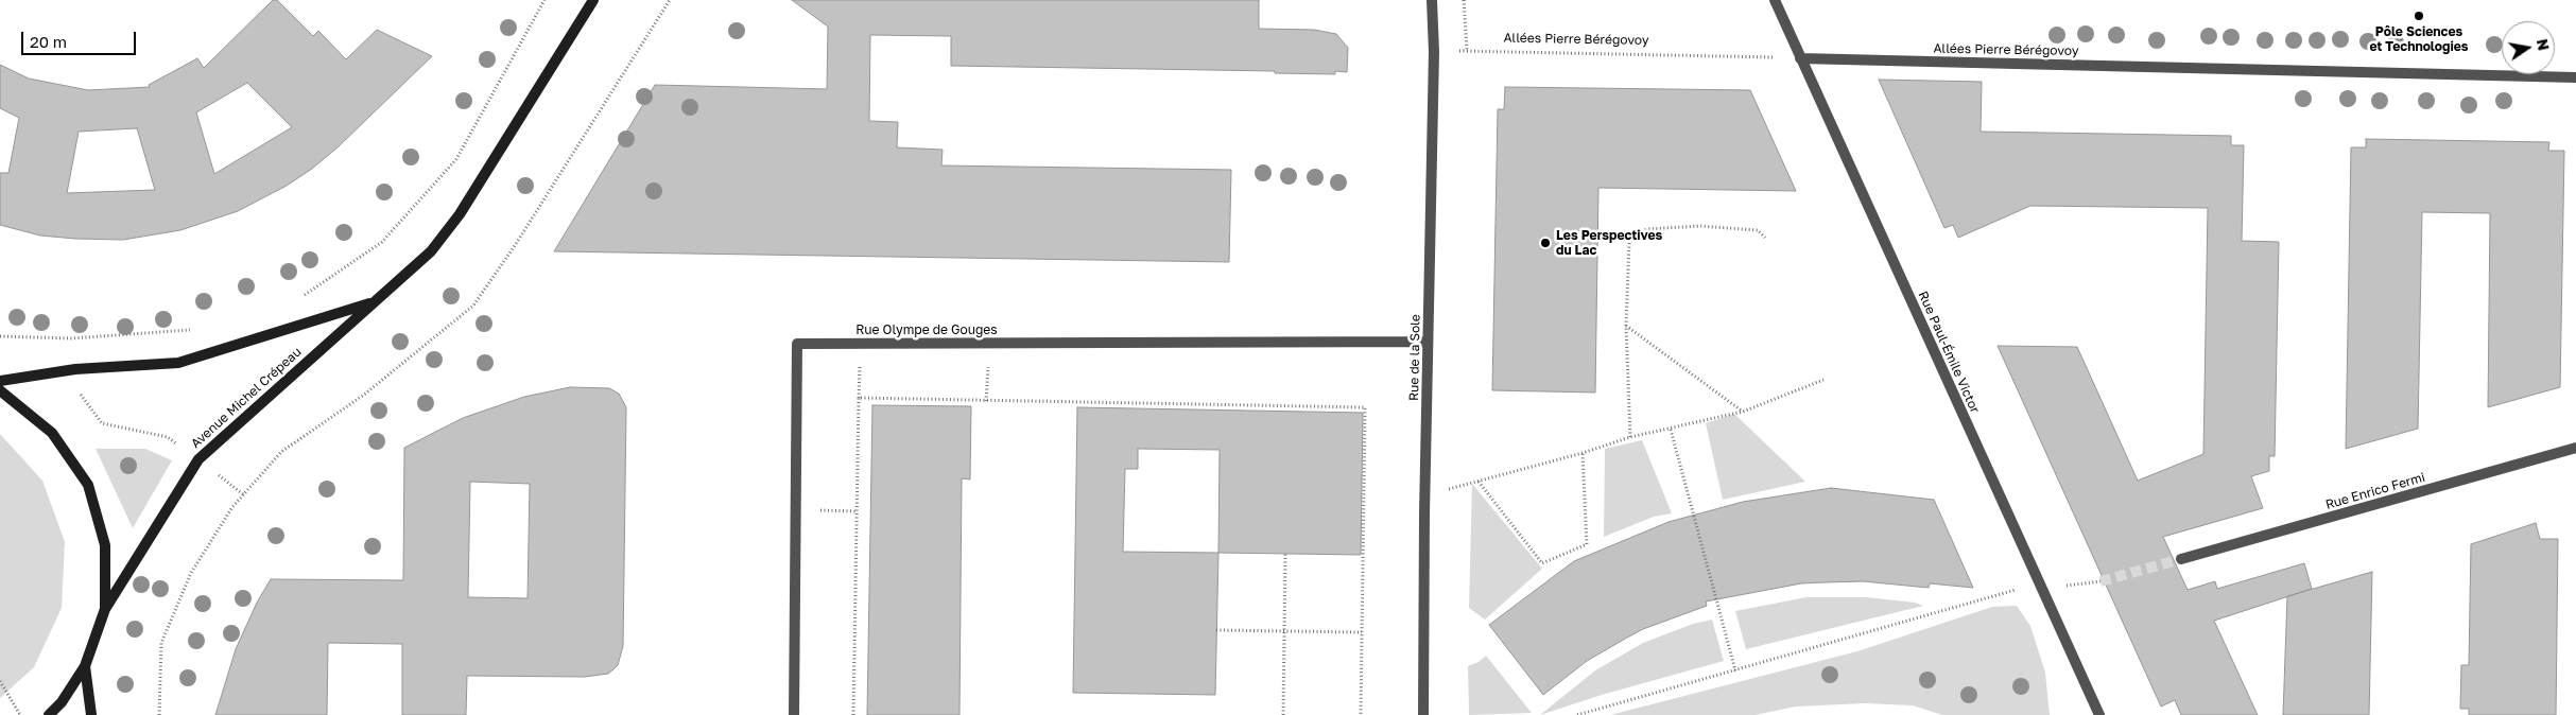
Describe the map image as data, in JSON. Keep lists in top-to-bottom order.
{
  "streets": {
    "street": [
      "Allées Pierre Bérégovoy",
      "Rue Olympe de Gouges",
      "Rue Paul-Émile Victor",
      "Rue de la Sole",
      "Avenue Michel Crépeau",
      "Rue Enrico Fermi"
    ]
  },
  "crossings": [
    ["Allées Pierre Bérégovoy", "Rue Paul-Émile Victor"],
    ["Allées Pierre Bérégovoy", "Rue de la Sole"],
    ["Rue Olympe de Gouges", "Rue de la Sole"]
  ],
  "places": ["Pôle Sciences et Technologies", "Les Perspectives du Lac"],
  "scale_bar": "20 m",
  "north": "right"
}
